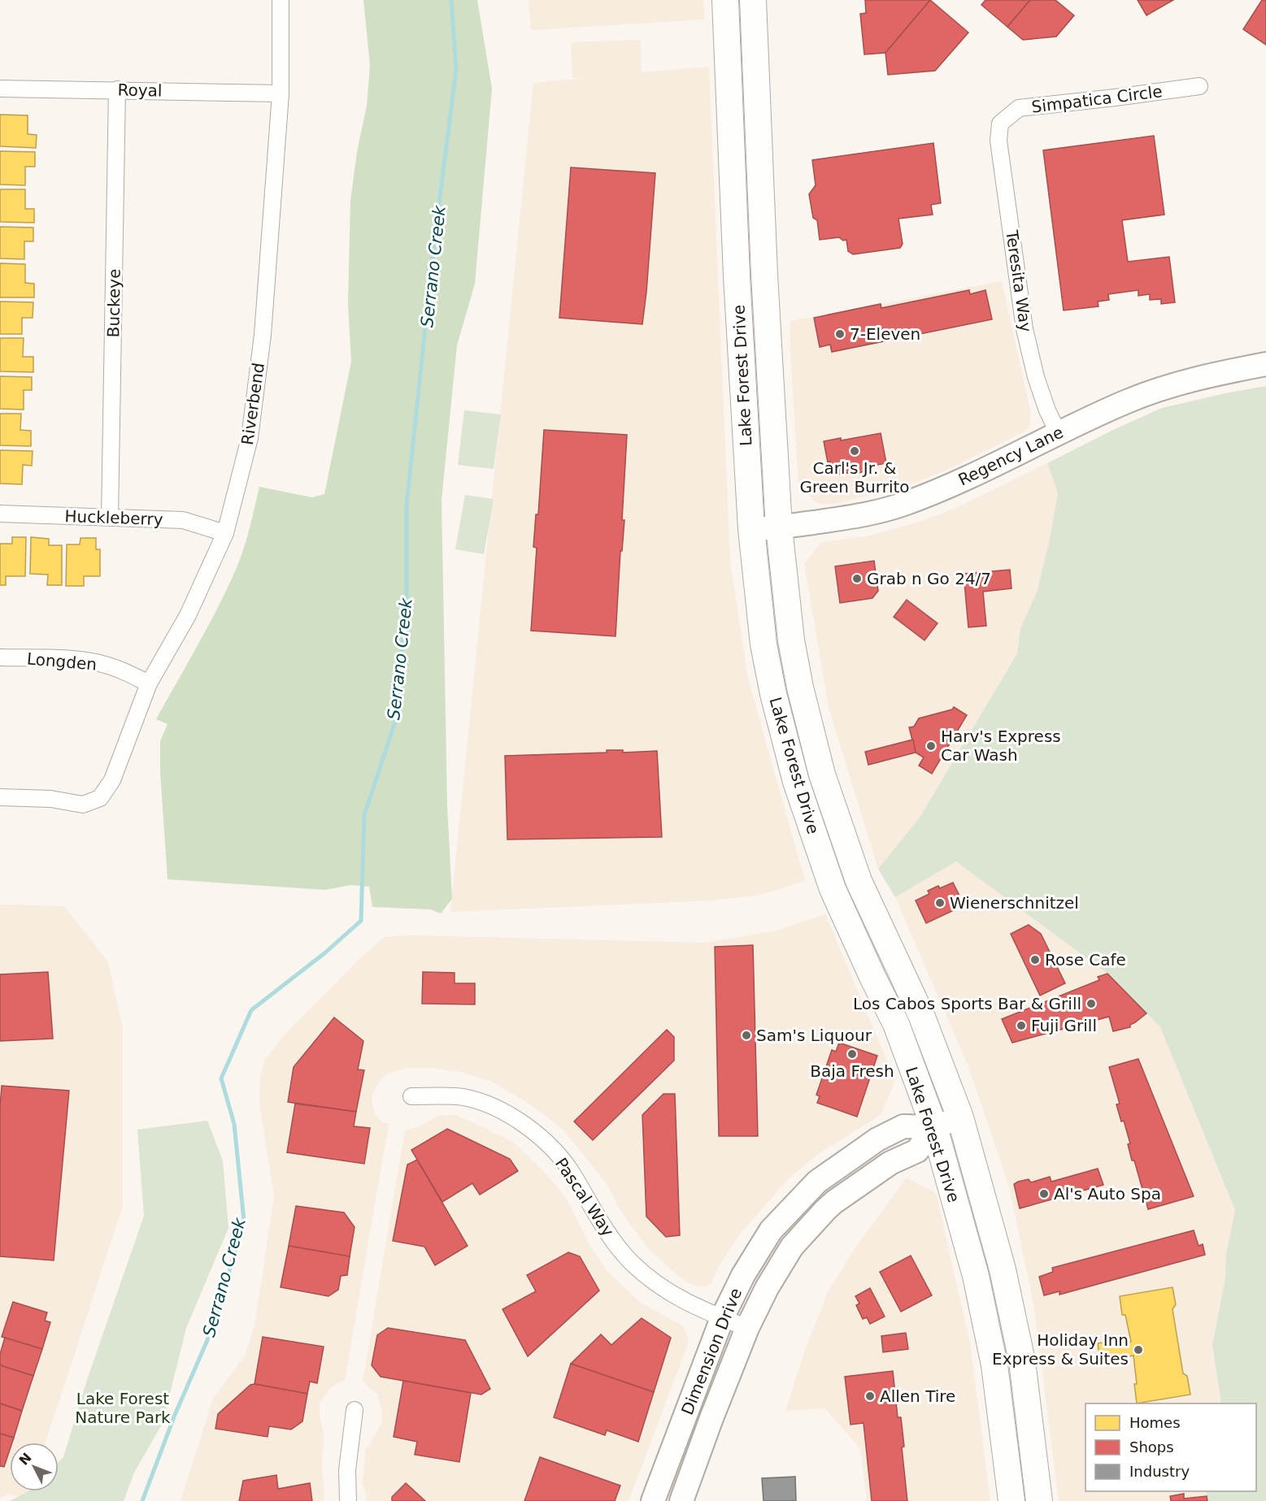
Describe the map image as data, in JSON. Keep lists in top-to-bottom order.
{
  "streets": {
    "main road": ["Lake Forest Drive", "Regency Lane", "Dimension Drive"],
    "street": [
      "Royal",
      "Simpatica Circle",
      "Teresita Way",
      "Buckeye",
      "Riverbend",
      "Huckleberry",
      "Longden",
      "Pascal Way"
    ]
  },
  "crossings": [
    ["Royal", "Buckeye"],
    ["Royal", "Riverbend"],
    ["Simpatica Circle", "Teresita Way"],
    ["Teresita Way", "Regency Lane"],
    ["Buckeye", "Huckleberry"],
    ["Lake Forest Drive", "Regency Lane"],
    ["Lake Forest Drive", "Dimension Drive"],
    ["Riverbend", "Huckleberry"],
    ["Riverbend", "Longden"],
    ["Pascal Way", "Dimension Drive"]
  ],
  "water": ["Serrano Creek"],
  "parks": ["Lake Forest Nature Park"],
  "places": [
    "7-Eleven",
    "Carl's Jr. & Green Burrito",
    "Grab n Go 24/7",
    "Harv's Express Car Wash",
    "Wienerschnitzel",
    "Rose Cafe",
    "Los Cabos Sports Bar & Grill",
    "Fuji Grill",
    "Sam's Liquour",
    "Baja Fresh",
    "Al's Auto Spa",
    "Holiday Inn Express & Suites",
    "Allen Tire"
  ],
  "legend": ["Homes", "Shops", "Industry"],
  "north": "top left"
}
